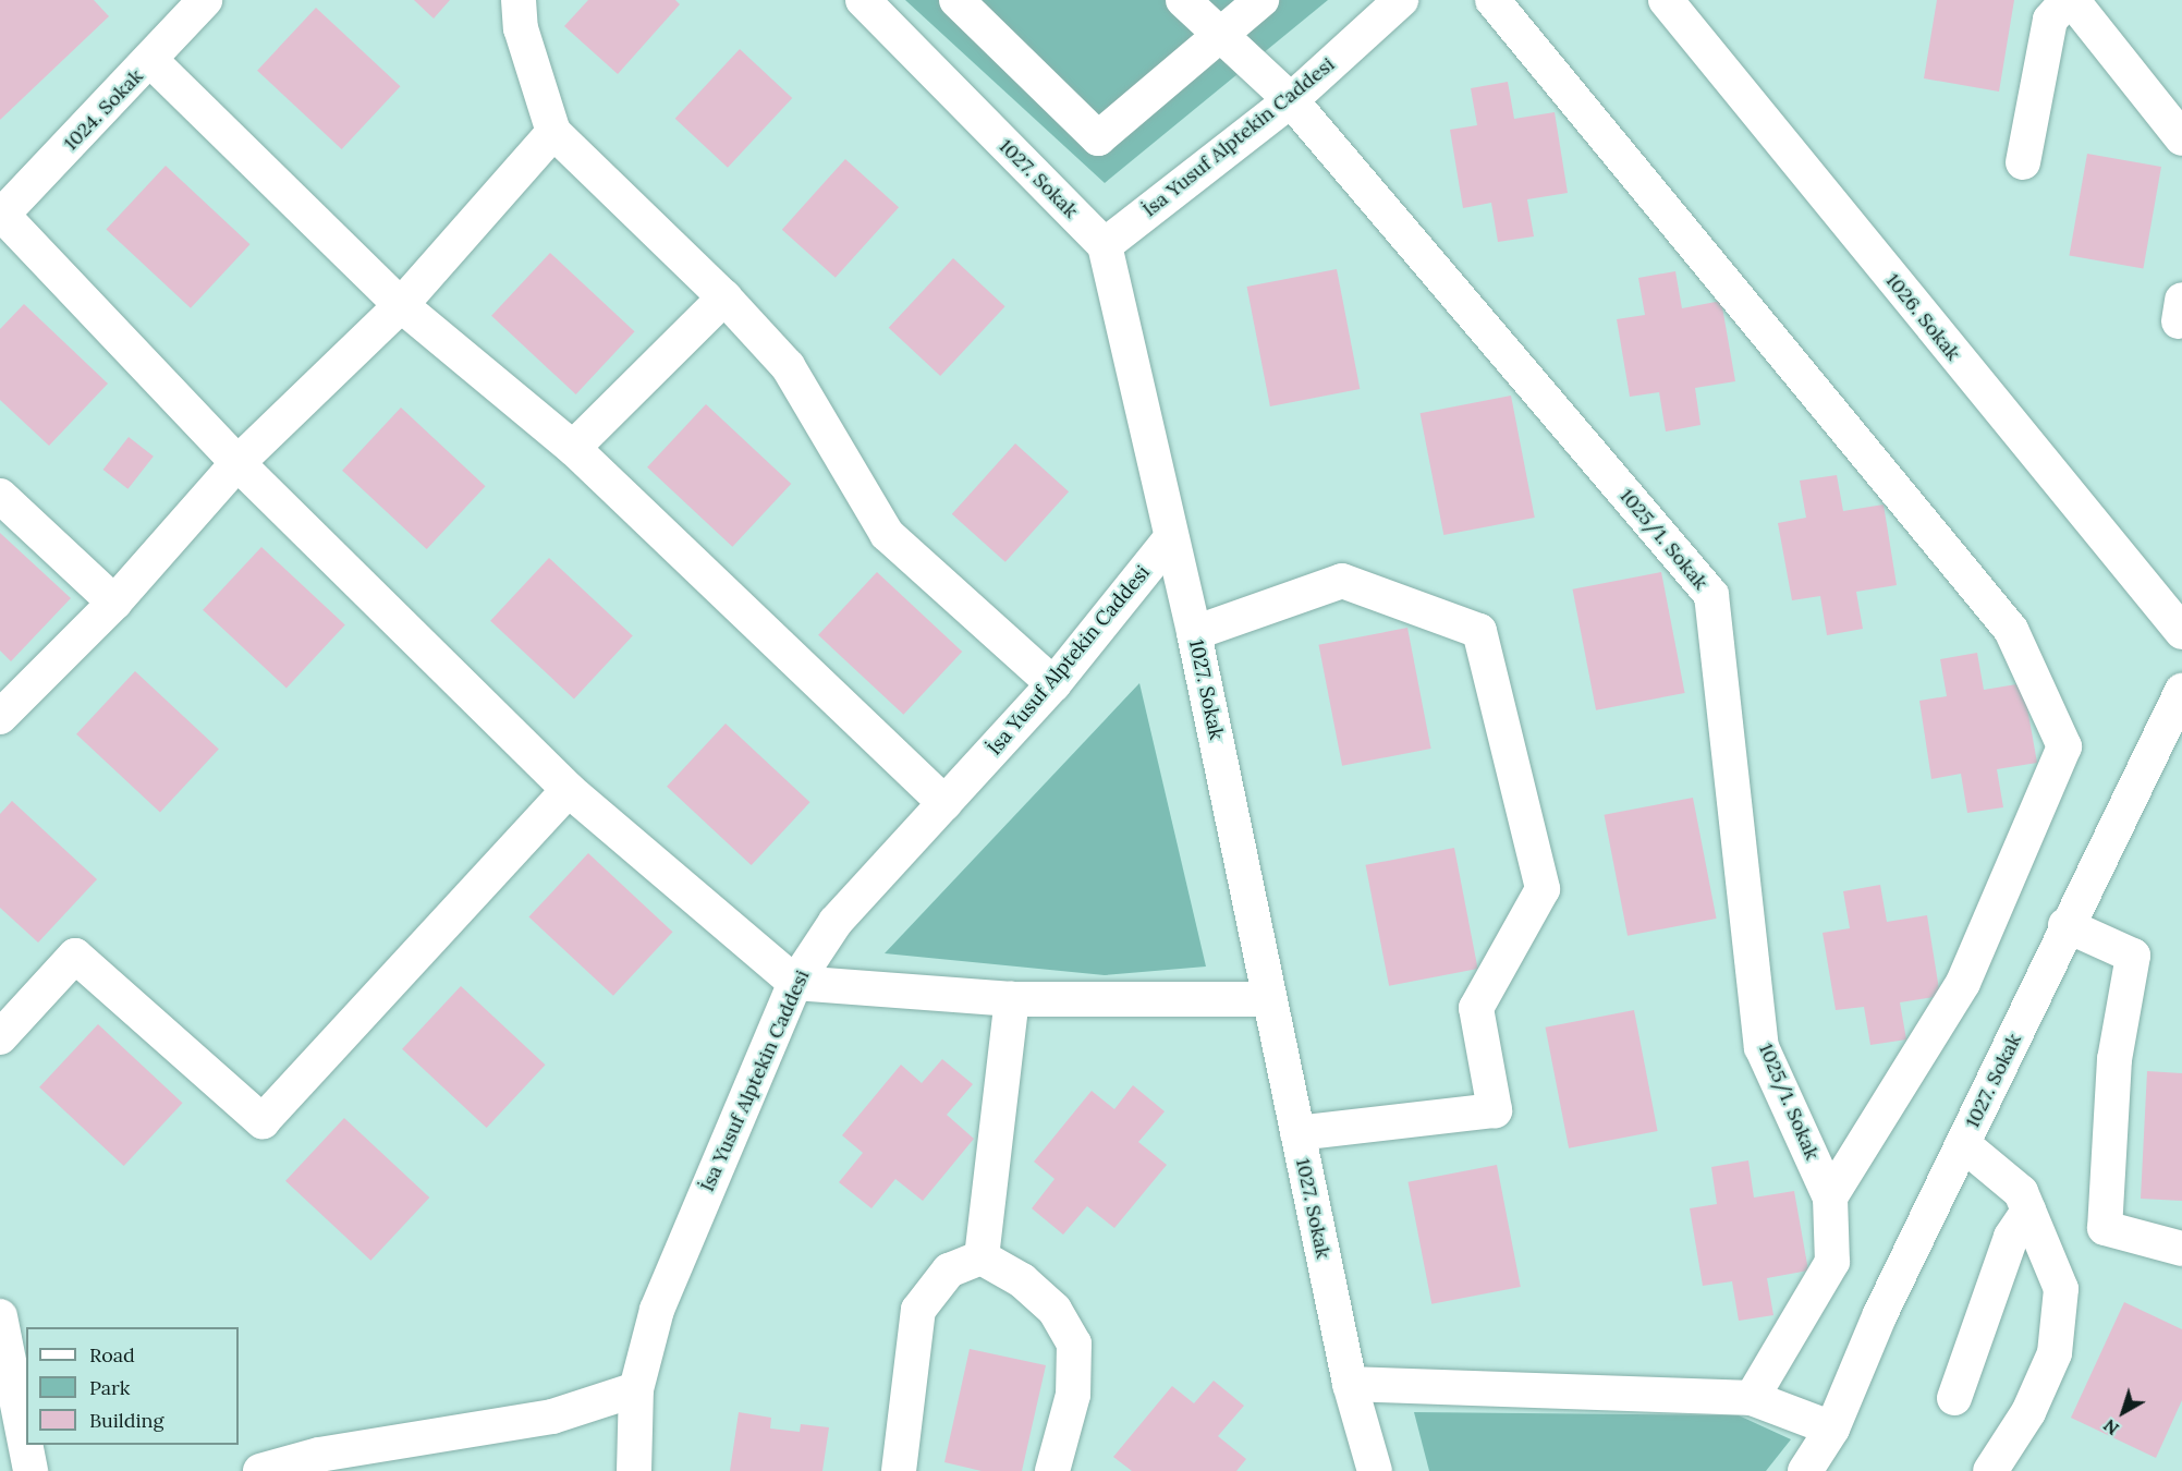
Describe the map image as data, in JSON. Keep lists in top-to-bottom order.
{
  "streets": {
    "street": [
      "1024. Sokak",
      "İsa Yusuf Alptekin Caddesi",
      "1027. Sokak",
      "1026. Sokak",
      "1025/1. Sokak"
    ]
  },
  "crossings": [
    ["İsa Yusuf Alptekin Caddesi", "1027. Sokak"],
    ["İsa Yusuf Alptekin Caddesi", "1025/1. Sokak"]
  ],
  "legend": ["Road", "Park", "Building"],
  "north": "bottom left"
}
